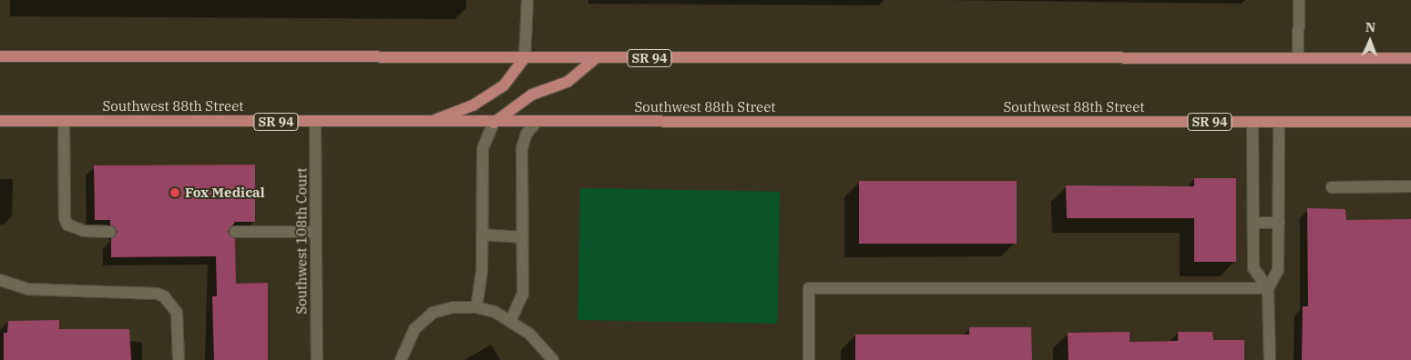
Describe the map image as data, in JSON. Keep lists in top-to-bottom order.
{
  "streets": {
    "main road": ["SR 94", "Southwest 88th Street"],
    "street": ["Southwest 108th Court"]
  },
  "crossings": [
    ["Southwest 88th Street", "Southwest 108th Court"]
  ],
  "places": ["Fox Medical"],
  "north": "top"
}
